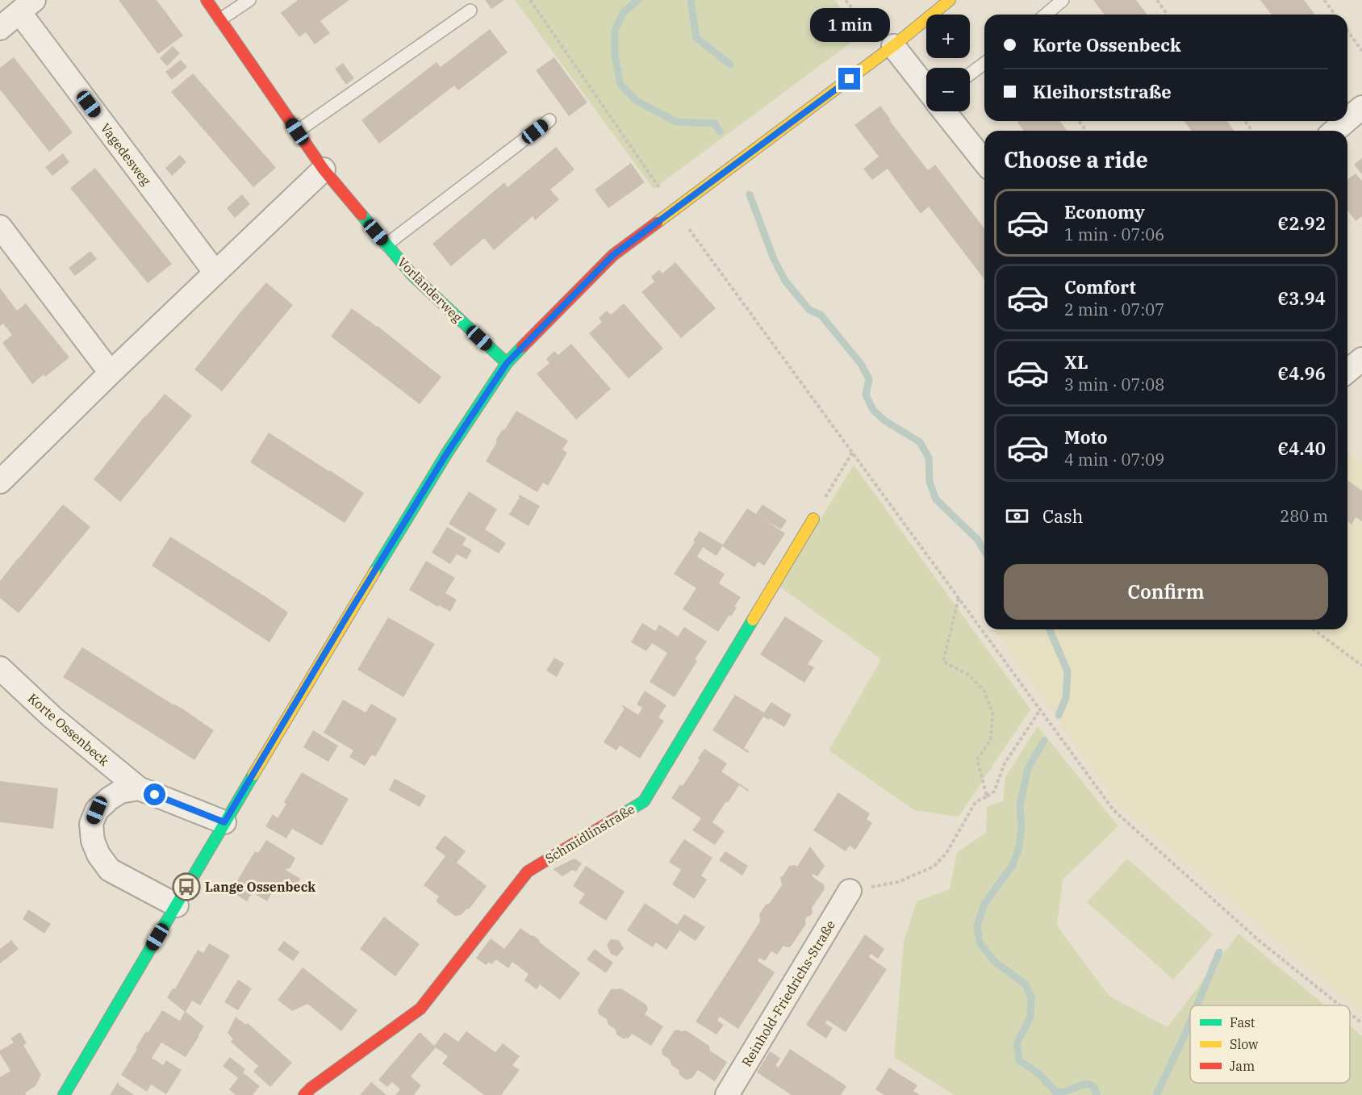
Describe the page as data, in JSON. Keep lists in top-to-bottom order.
{
  "streets": {
    "street": [
      "Vagedesweg",
      "Vorländerweg",
      "Korte Ossenbeck",
      "Schmidlinstraße",
      "Reinhold-Friedrichs-Straße"
    ]
  },
  "places": {
    "bus stop": ["Lange Ossenbeck"]
  },
  "legend": ["Fast", "Slow", "Jam"],
  "page": {
    "bubble": "1 min",
    "map_buttons": ["+", "−"],
    "banner": ["Korte Ossenbeck", "Kleihorststraße"],
    "heading": "Choose a ride",
    "list": [
      {
        "name": "Economy",
        "note": "1 min · 07:06",
        "value": "€2.92"
      },
      {
        "name": "Comfort",
        "note": "2 min · 07:07",
        "value": "€3.94"
      },
      {
        "name": "XL",
        "note": "3 min · 07:08",
        "value": "€4.96"
      },
      {
        "name": "Moto",
        "note": "4 min · 07:09",
        "value": "€4.40"
      }
    ],
    "pay": ["Cash", "280 m"],
    "buttons": "Confirm"
  }
}
